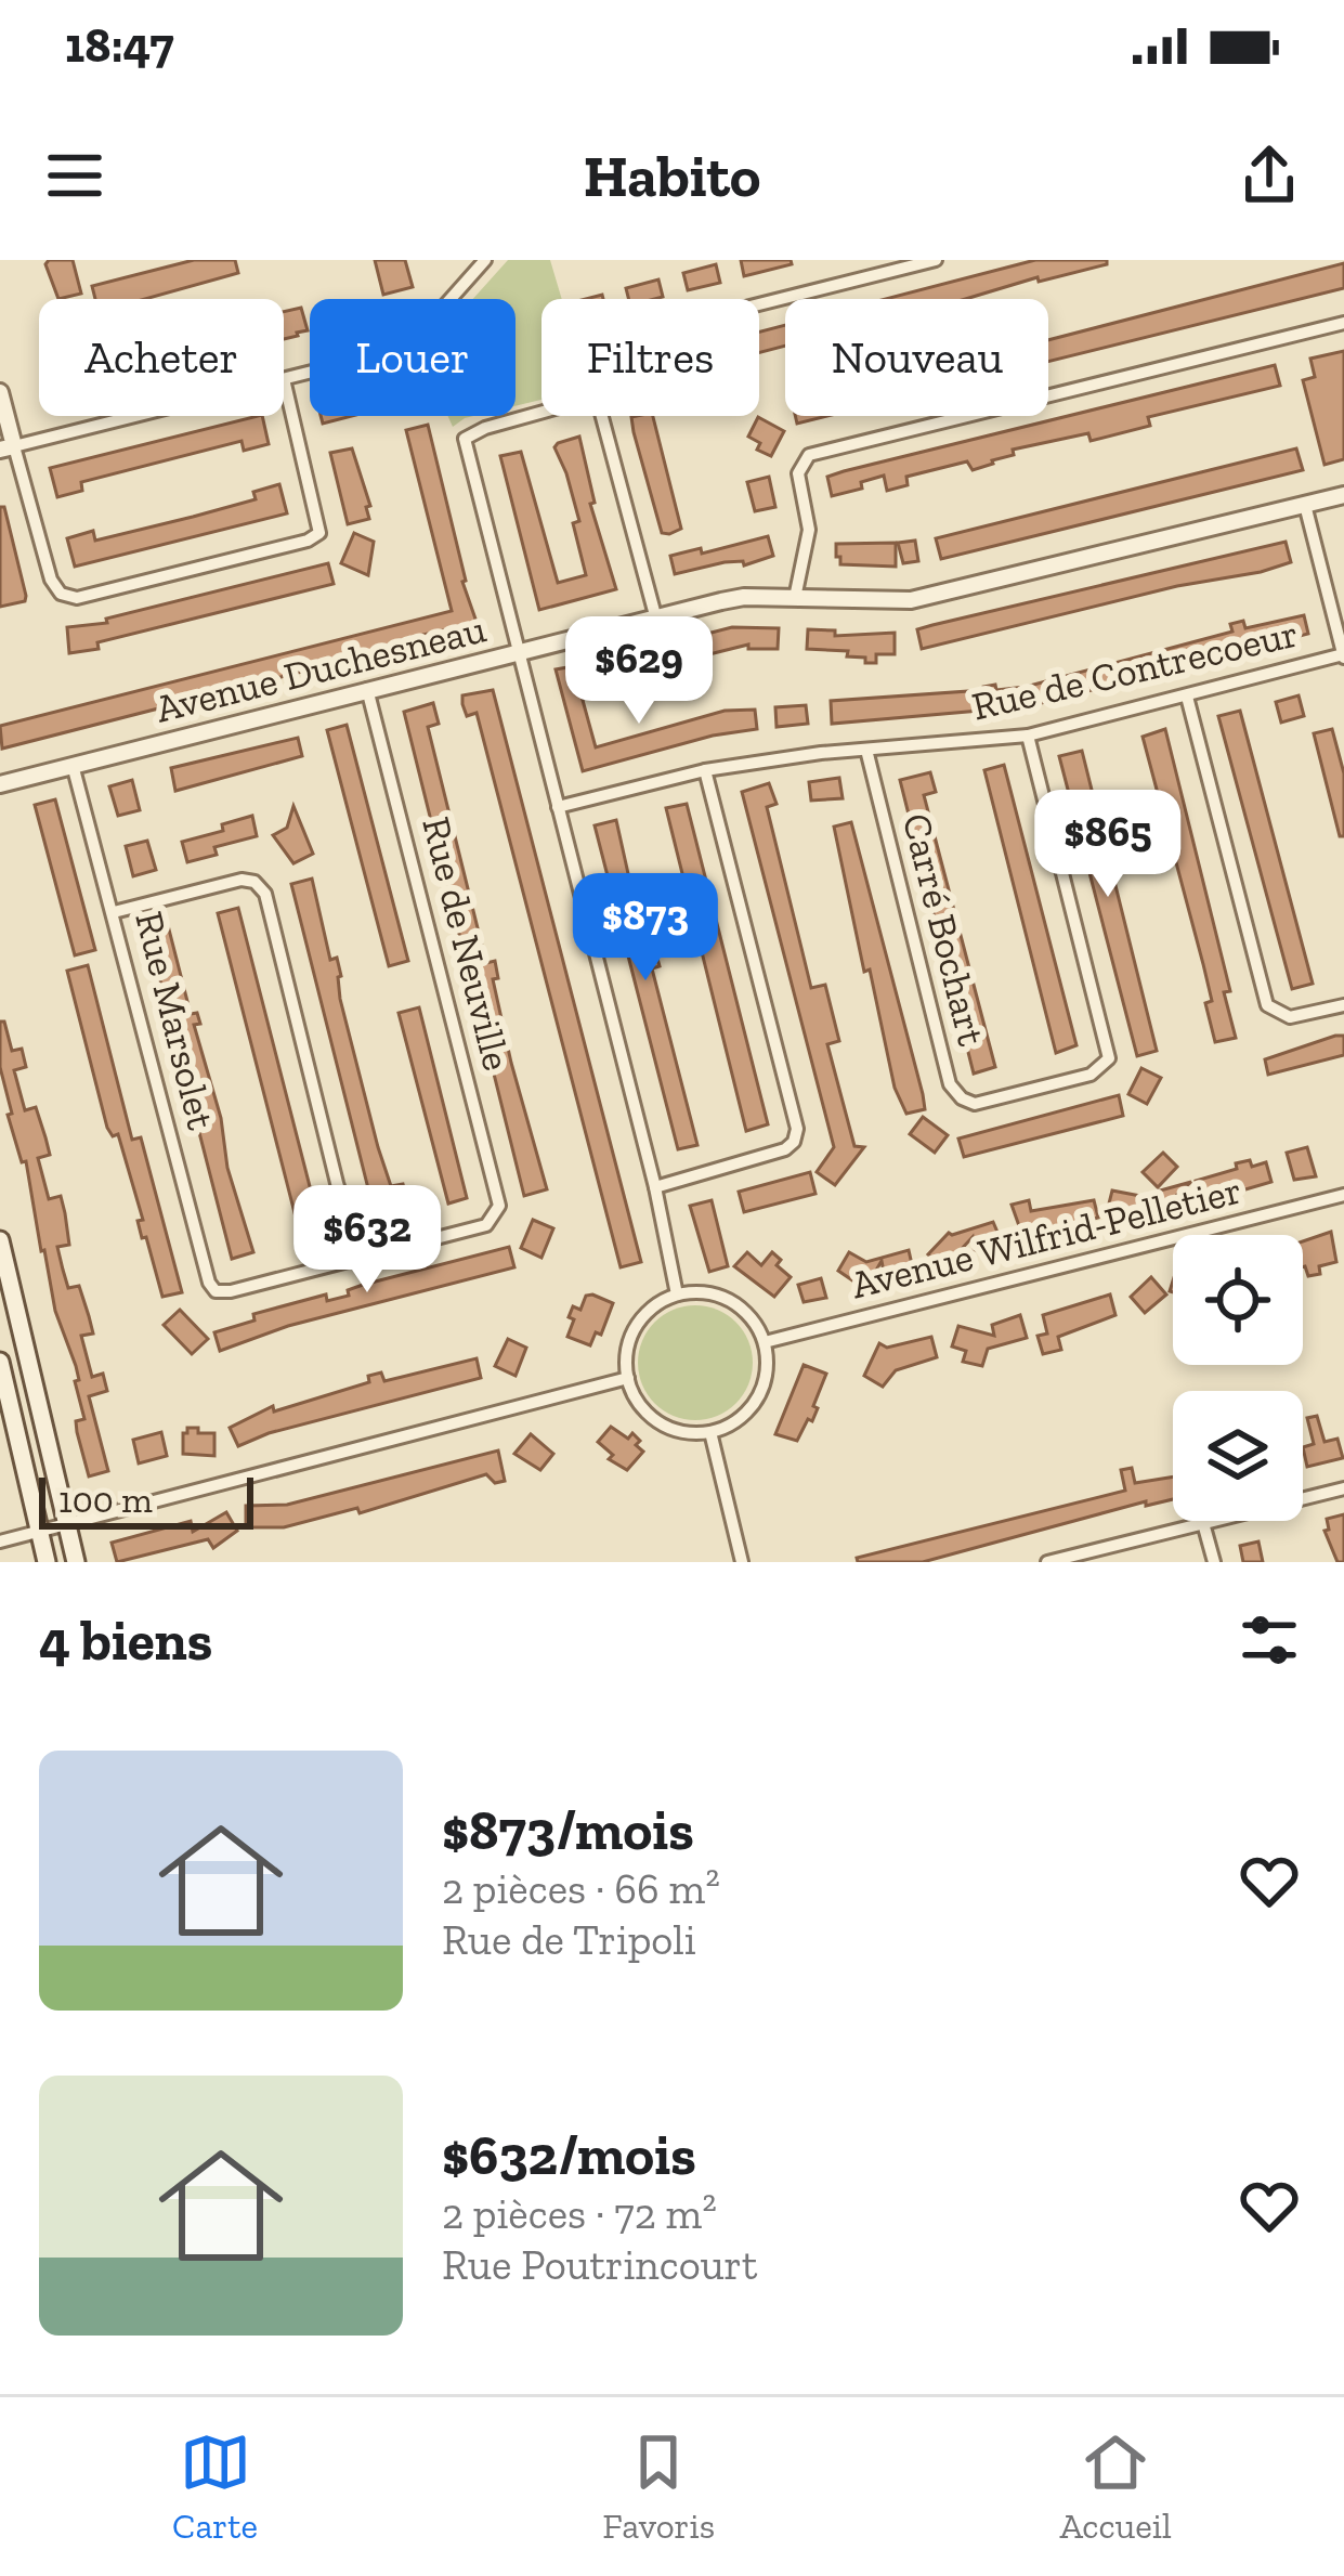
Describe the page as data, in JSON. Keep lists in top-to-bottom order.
{
  "streets": {
    "street": [
      "Avenue Duchesneau",
      "Rue de Contrecoeur",
      "Carré Bochart",
      "Rue de Neuville",
      "Rue Marsolet",
      "Avenue Wilfrid-Pelletier"
    ]
  },
  "crossings": [
    ["Avenue Duchesneau", "Rue de Neuville"],
    ["Avenue Duchesneau", "Rue Marsolet"],
    ["Rue de Contrecoeur", "Carré Bochart"],
    ["Rue de Neuville", "Rue Marsolet"]
  ],
  "scale_bar": "100 m",
  "page": {
    "status": "18:47",
    "header": "Habito",
    "chip": [
      "Acheter",
      "Louer",
      "Filtres",
      "Nouveau"
    ],
    "price": [
      "$629",
      "$865",
      "$873",
      "$632"
    ],
    "scale": "100 m",
    "heading": "4 biens",
    "list": [
      {
        "name": "$873/mois",
        "note": "2 pièces · 66 m² · Rue de Tripoli"
      },
      {
        "name": "$632/mois",
        "note": "2 pièces · 72 m² · Rue Poutrincourt"
      }
    ],
    "tabs": ["Carte", "Favoris", "Accueil"]
  }
}
